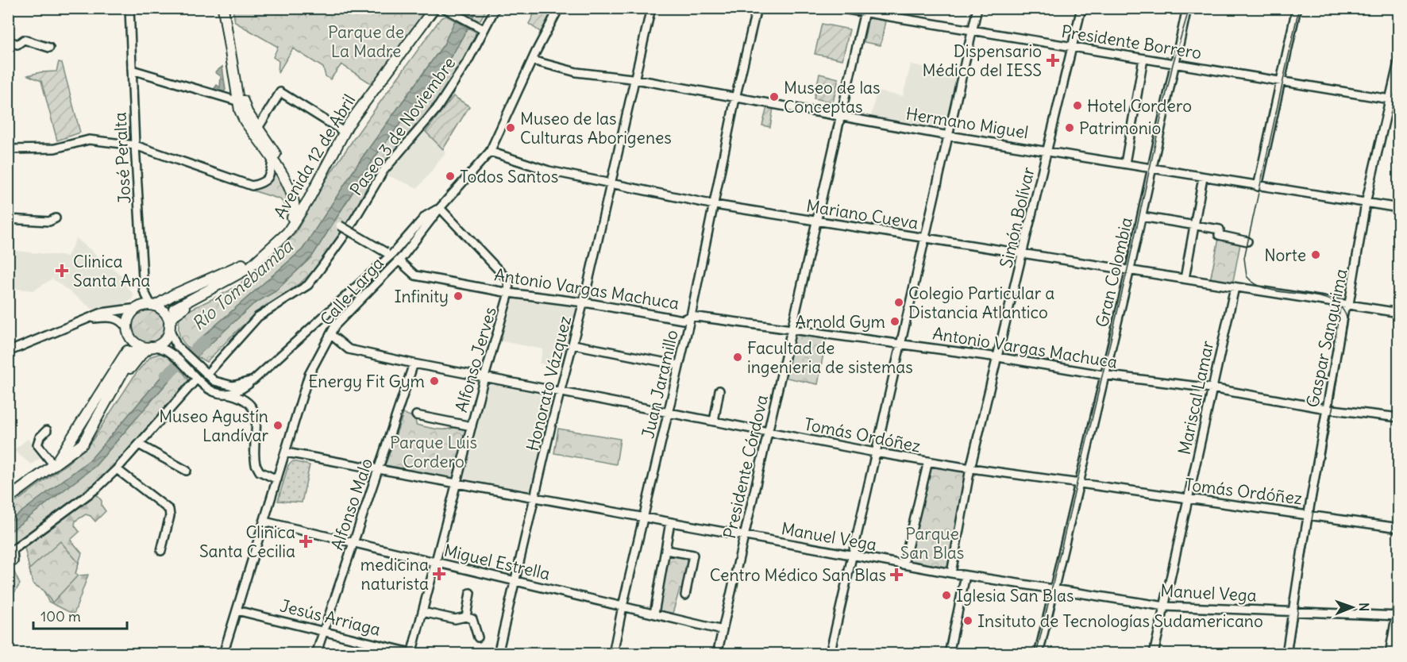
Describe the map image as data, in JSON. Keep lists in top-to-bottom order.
{
  "streets": {
    "main road": ["Avenida 12 de Abril"],
    "street": [
      "Presidente Borrero",
      "Hermano Miguel",
      "Paseo 3 de Noviembre",
      "José Peralta",
      "Mariano Cueva",
      "Simón Bolívar",
      "Gran Colombia",
      "Antonio Vargas Machuca",
      "Calle Larga",
      "Gaspar Sangurima",
      "Alfonso Jerves",
      "Honorato Vázquez",
      "Juan Jaramillo",
      "Mariscal Lamar",
      "Tomás Ordóñez",
      "Presidente Córdova",
      "Alfonso Malo",
      "Manuel Vega",
      "Miguel Estrella",
      "Jesús Arriaga"
    ]
  },
  "crossings": [
    ["Presidente Borrero", "Simón Bolívar"],
    ["Presidente Borrero", "Gran Colombia"],
    ["Presidente Borrero", "Gaspar Sangurima"],
    ["Presidente Borrero", "Presidente Córdova"],
    ["Hermano Miguel", "Simón Bolívar"],
    ["Hermano Miguel", "Gran Colombia"],
    ["Hermano Miguel", "Calle Larga"],
    ["Hermano Miguel", "Gaspar Sangurima"],
    ["Hermano Miguel", "Honorato Vázquez"],
    ["Hermano Miguel", "Juan Jaramillo"],
    ["Hermano Miguel", "Presidente Córdova"],
    ["Mariano Cueva", "Simón Bolívar"],
    ["Mariano Cueva", "Gran Colombia"],
    ["Mariano Cueva", "Calle Larga"],
    ["Mariano Cueva", "Gaspar Sangurima"],
    ["Mariano Cueva", "Honorato Vázquez"],
    ["Mariano Cueva", "Juan Jaramillo"],
    ["Mariano Cueva", "Mariscal Lamar"],
    ["Mariano Cueva", "Presidente Córdova"],
    ["Simón Bolívar", "Antonio Vargas Machuca"],
    ["Simón Bolívar", "Tomás Ordóñez"],
    ["Simón Bolívar", "Manuel Vega"],
    ["Gran Colombia", "Antonio Vargas Machuca"],
    ["Gran Colombia", "Tomás Ordóñez"],
    ["Gran Colombia", "Manuel Vega"],
    ["Antonio Vargas Machuca", "Calle Larga"],
    ["Antonio Vargas Machuca", "Gaspar Sangurima"],
    ["Antonio Vargas Machuca", "Alfonso Jerves"],
    ["Antonio Vargas Machuca", "Honorato Vázquez"],
    ["Antonio Vargas Machuca", "Juan Jaramillo"],
    ["Antonio Vargas Machuca", "Mariscal Lamar"],
    ["Antonio Vargas Machuca", "Presidente Córdova"],
    ["Calle Larga", "Alfonso Jerves"],
    ["Calle Larga", "Tomás Ordóñez"],
    ["Calle Larga", "Manuel Vega"],
    ["Calle Larga", "Miguel Estrella"],
    ["Calle Larga", "Jesús Arriaga"],
    ["Gaspar Sangurima", "Tomás Ordóñez"],
    ["Gaspar Sangurima", "Manuel Vega"],
    ["Alfonso Jerves", "Tomás Ordóñez"],
    ["Alfonso Jerves", "Manuel Vega"],
    ["Alfonso Jerves", "Miguel Estrella"],
    ["Alfonso Jerves", "Jesús Arriaga"],
    ["Honorato Vázquez", "Tomás Ordóñez"],
    ["Honorato Vázquez", "Manuel Vega"],
    ["Honorato Vázquez", "Miguel Estrella"],
    ["Juan Jaramillo", "Tomás Ordóñez"],
    ["Juan Jaramillo", "Manuel Vega"],
    ["Juan Jaramillo", "Miguel Estrella"],
    ["Mariscal Lamar", "Tomás Ordóñez"],
    ["Mariscal Lamar", "Manuel Vega"],
    ["Tomás Ordóñez", "Presidente Córdova"],
    ["Tomás Ordóñez", "Alfonso Malo"],
    ["Presidente Córdova", "Manuel Vega"],
    ["Presidente Córdova", "Miguel Estrella"],
    ["Alfonso Malo", "Manuel Vega"],
    ["Alfonso Malo", "Miguel Estrella"],
    ["Alfonso Malo", "Jesús Arriaga"]
  ],
  "water": ["Río Tomebamba"],
  "parks": ["Parque de La Madre", "Parque Luis Cordero", "Parque San Blas"],
  "places": {
    "health": [
      "Dispensario Médico del IESS",
      "Clinica Santa Ana",
      "Clinica Santa Cecilia",
      "medicina naturista",
      "Centro Médico San Blas"
    ],
    "other": [
      "Museo de las Conceptas",
      "Hotel Cordero",
      "Museo de las Culturas Aborigenes",
      "Patrimonio",
      "Todos Santos",
      "Norte",
      "Infinity",
      "Colegio Particular a Distancia Atlantico",
      "Arnold Gym",
      "Facultad de ingenieria de sistemas",
      "Energy Fit Gym",
      "Museo Agustín Landívar",
      "Iglesia San Blas",
      "Insituto de Tecnologías Sudamericano"
    ]
  },
  "scale_bar": "100 m",
  "north": "right"
}
